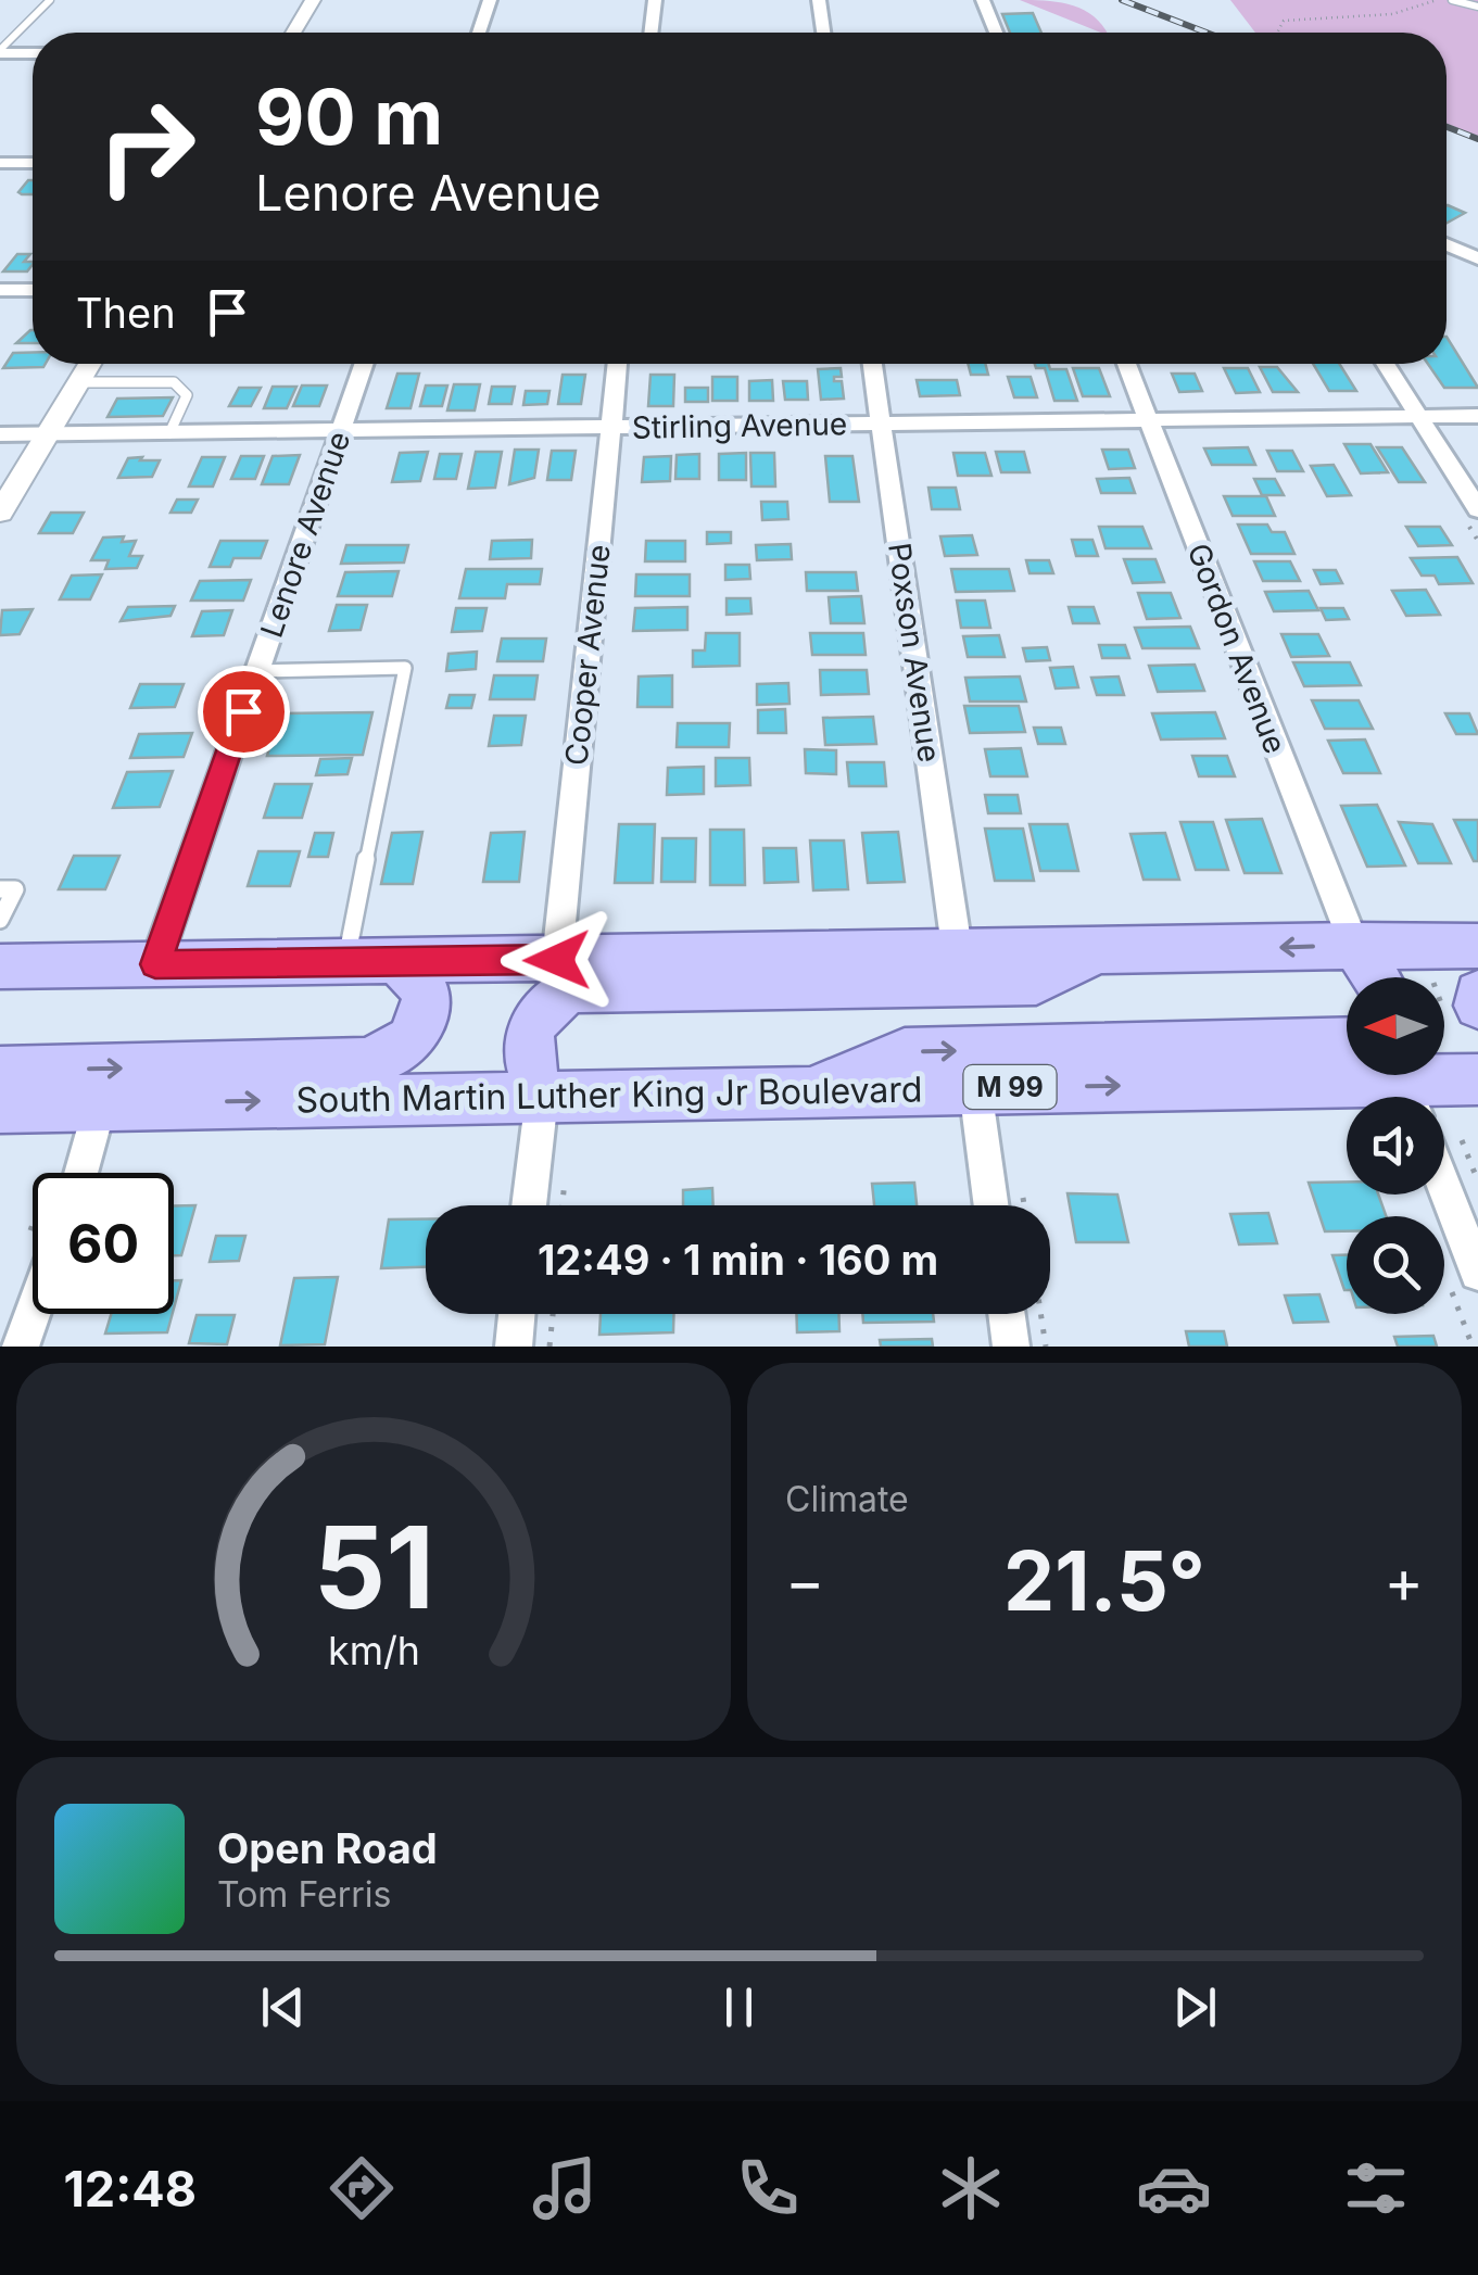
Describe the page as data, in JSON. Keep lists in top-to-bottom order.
{
  "streets": {
    "main road": ["M 99", "South Martin Luther King Jr Boulevard"],
    "street": [
      "Stirling Avenue",
      "Lenore Avenue",
      "Gordon Avenue",
      "Poxson Avenue",
      "Cooper Avenue"
    ]
  },
  "crossings": [
    ["Stirling Avenue", "Lenore Avenue"],
    ["Stirling Avenue", "Gordon Avenue"],
    ["Stirling Avenue", "Poxson Avenue"],
    ["Stirling Avenue", "Cooper Avenue"]
  ],
  "north": "left",
  "page": {
    "turn": ["90 m", "Lenore Avenue"],
    "then": "Then",
    "limit": "60",
    "trip": "12:49 · 1 min · 160 m",
    "tile": "Climate",
    "heat": ["−", "21.5°", "+"],
    "song": ["Open Road", "Tom Ferris"],
    "tabs": "12:48",
    "gauge": ["51", "km/h"]
  }
}
